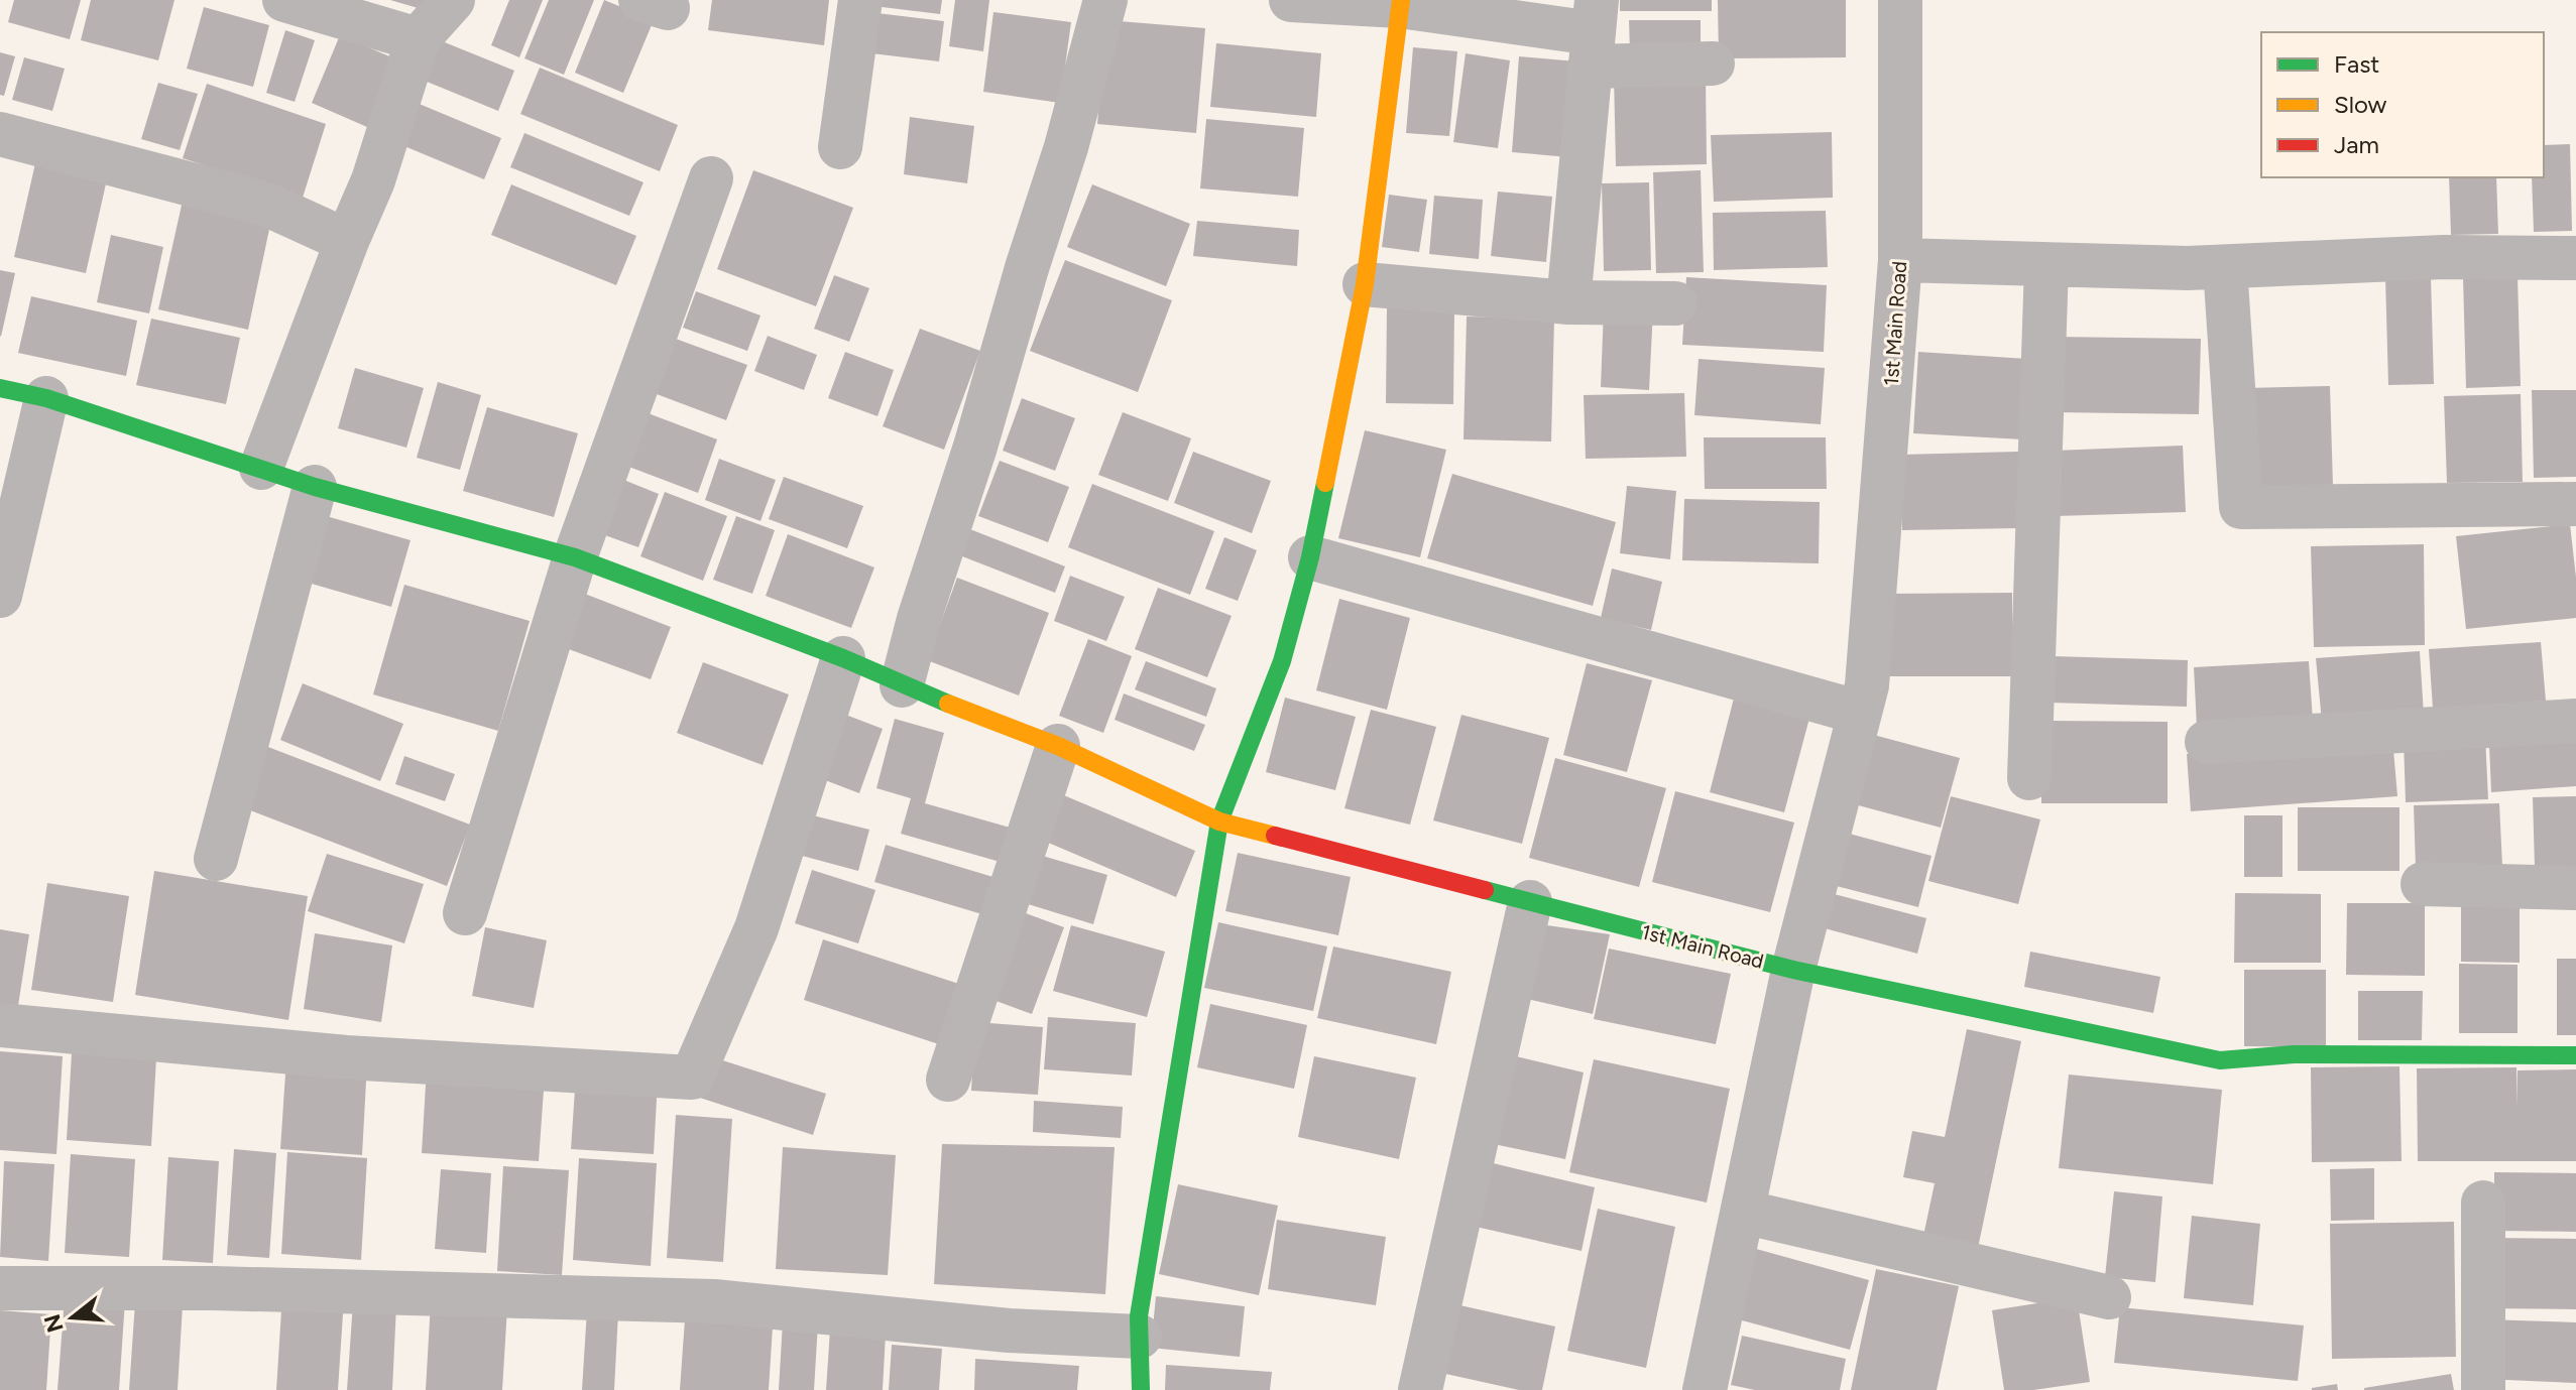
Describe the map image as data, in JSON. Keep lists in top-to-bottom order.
{
  "streets": {
    "street": ["1st Main Road"]
  },
  "legend": ["Fast", "Slow", "Jam"],
  "north": "left"
}
